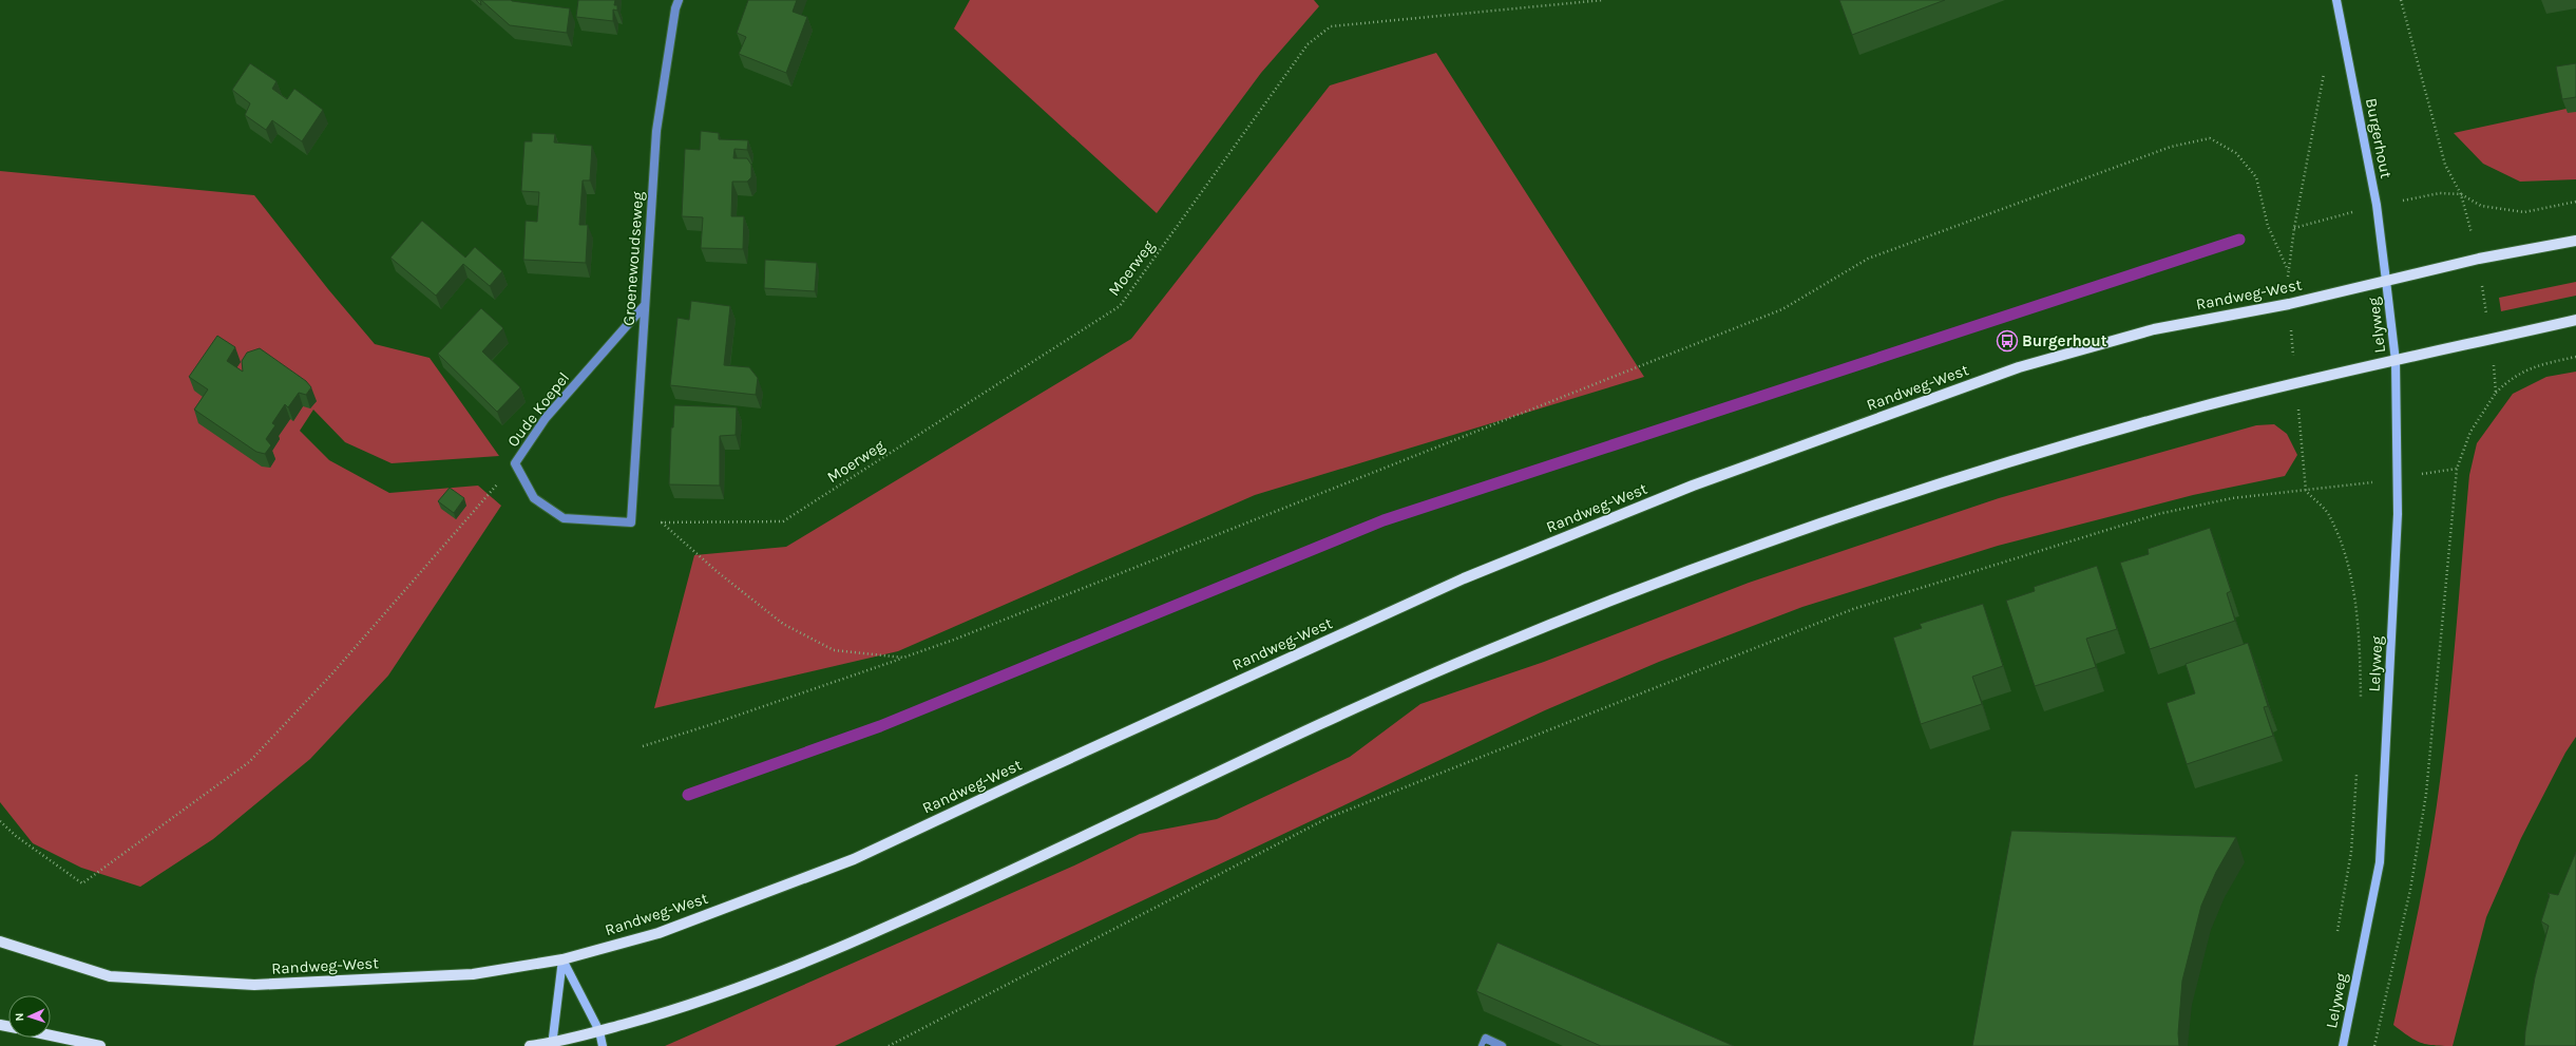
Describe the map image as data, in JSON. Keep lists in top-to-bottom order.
{
  "streets": {
    "main road": ["Randweg-West"],
    "street": [
      "Burgerhout",
      "Groenewoudseweg",
      "Lelyweg",
      "Oude Koepel"
    ],
    "path": ["Moerweg"]
  },
  "crossings": [
    ["Burgerhout", "Randweg-West"],
    ["Burgerhout", "Lelyweg"],
    ["Groenewoudseweg", "Moerweg"],
    ["Groenewoudseweg", "Oude Koepel"],
    ["Moerweg", "Oude Koepel"],
    ["Randweg-West", "Lelyweg"]
  ],
  "places": {
    "bus stop": ["Burgerhout"]
  },
  "north": "left"
}
